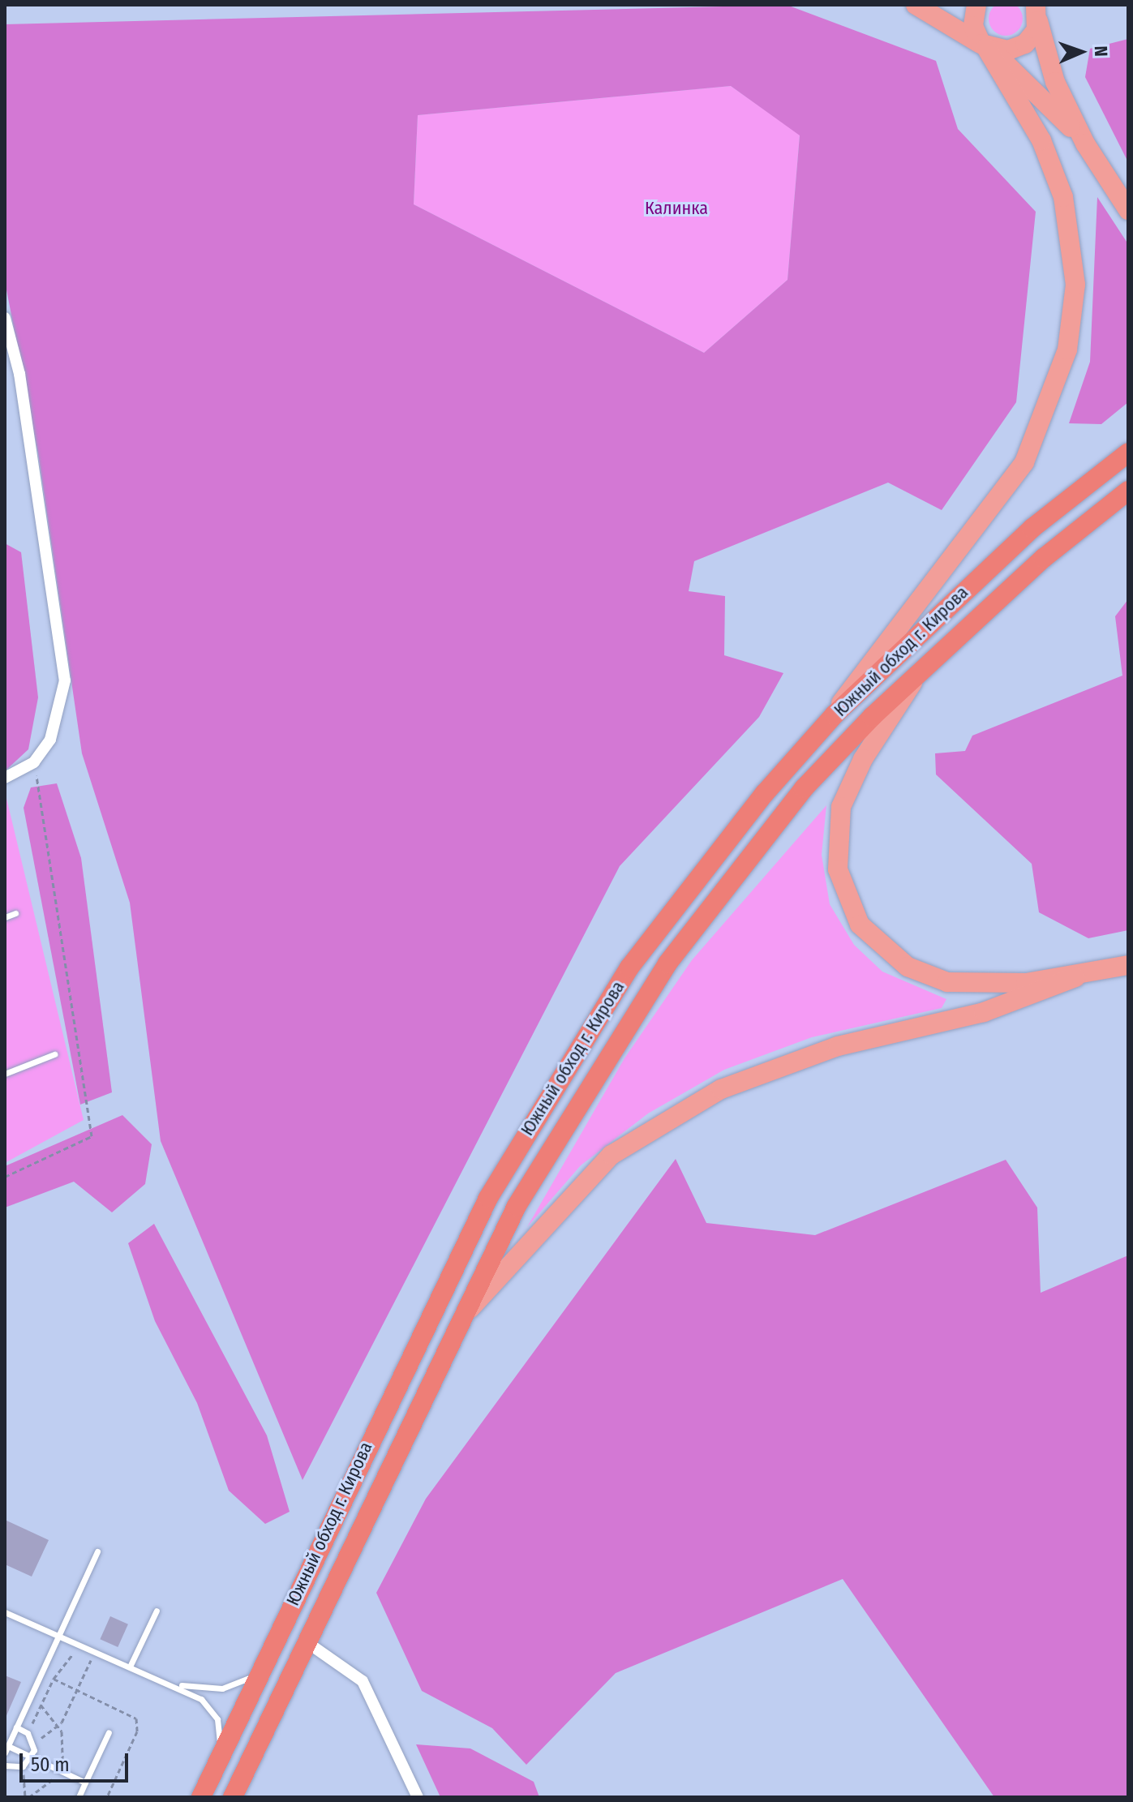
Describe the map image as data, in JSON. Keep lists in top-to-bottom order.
{
  "streets": {
    "highway": ["Южный обход г. Кирова"]
  },
  "parks": ["Калинка"],
  "scale_bar": "50 m",
  "north": "right"
}
